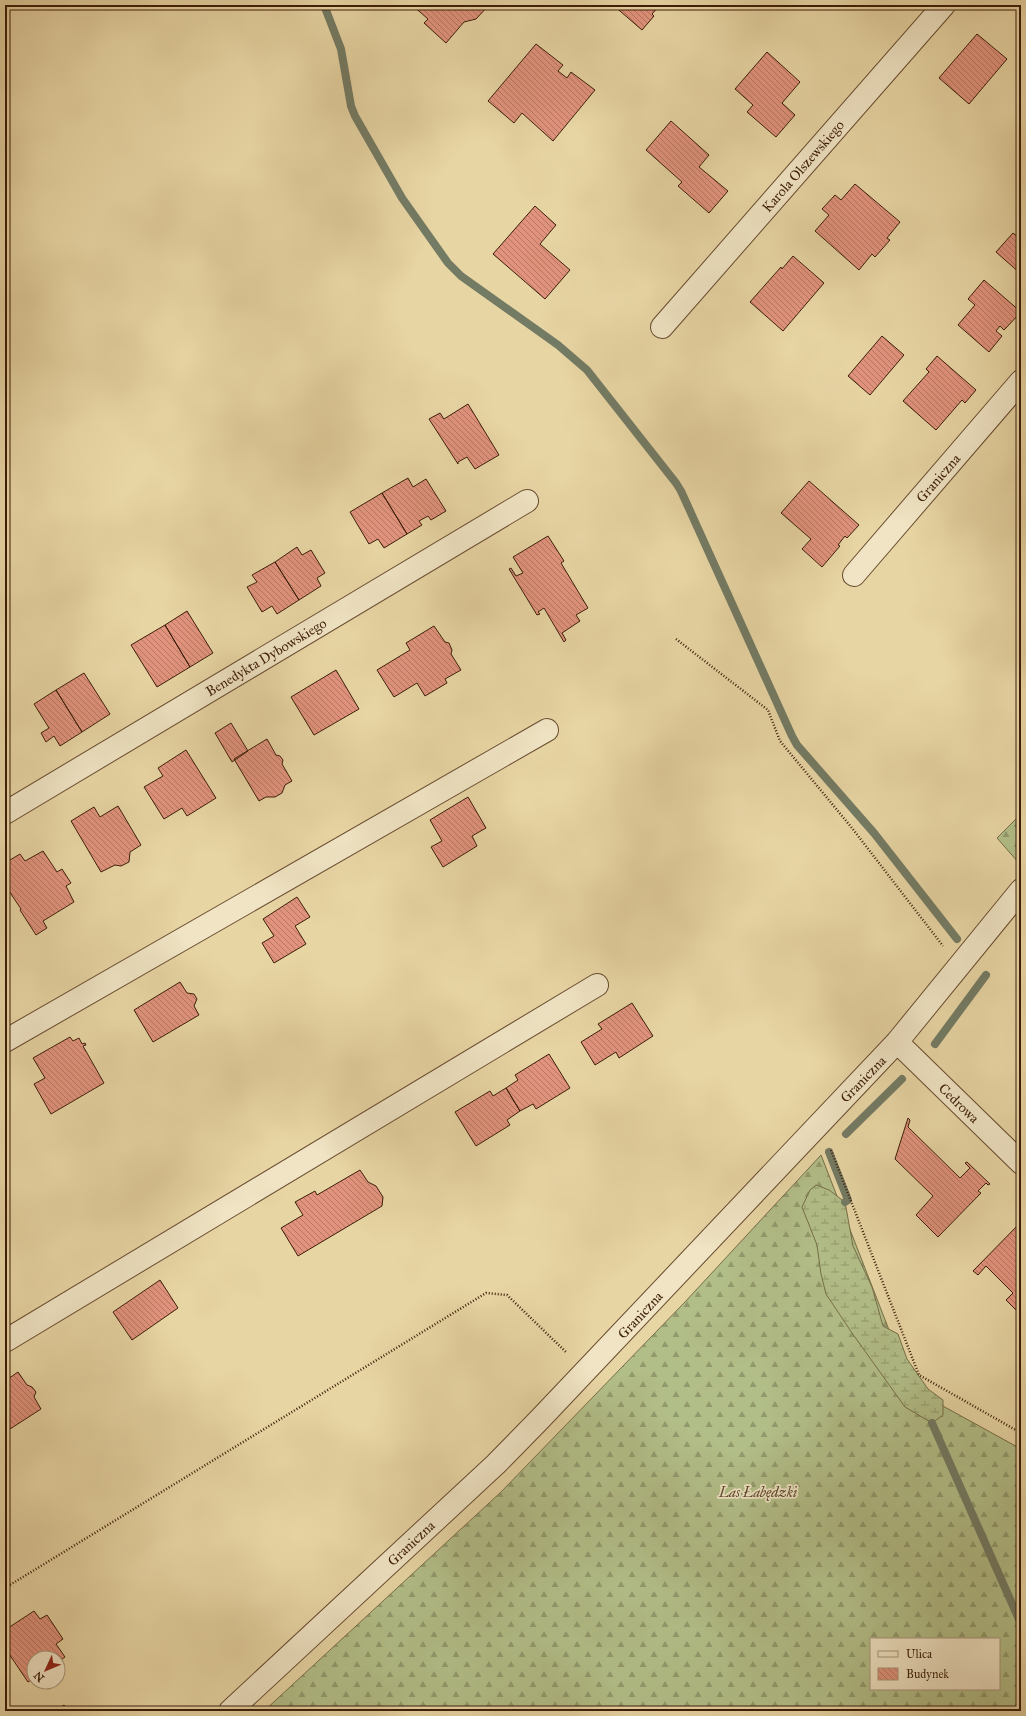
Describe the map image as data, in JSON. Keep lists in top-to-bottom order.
{
  "streets": {
    "street": [
      "Karola Olszewskiego",
      "Graniczna",
      "Benedykta Dybowskiego",
      "Cedrowa"
    ]
  },
  "crossings": [
    ["Graniczna", "Cedrowa"]
  ],
  "parks": ["Las Łabędzki"],
  "legend": ["Ulica", "Budynek"],
  "north": "bottom left"
}
